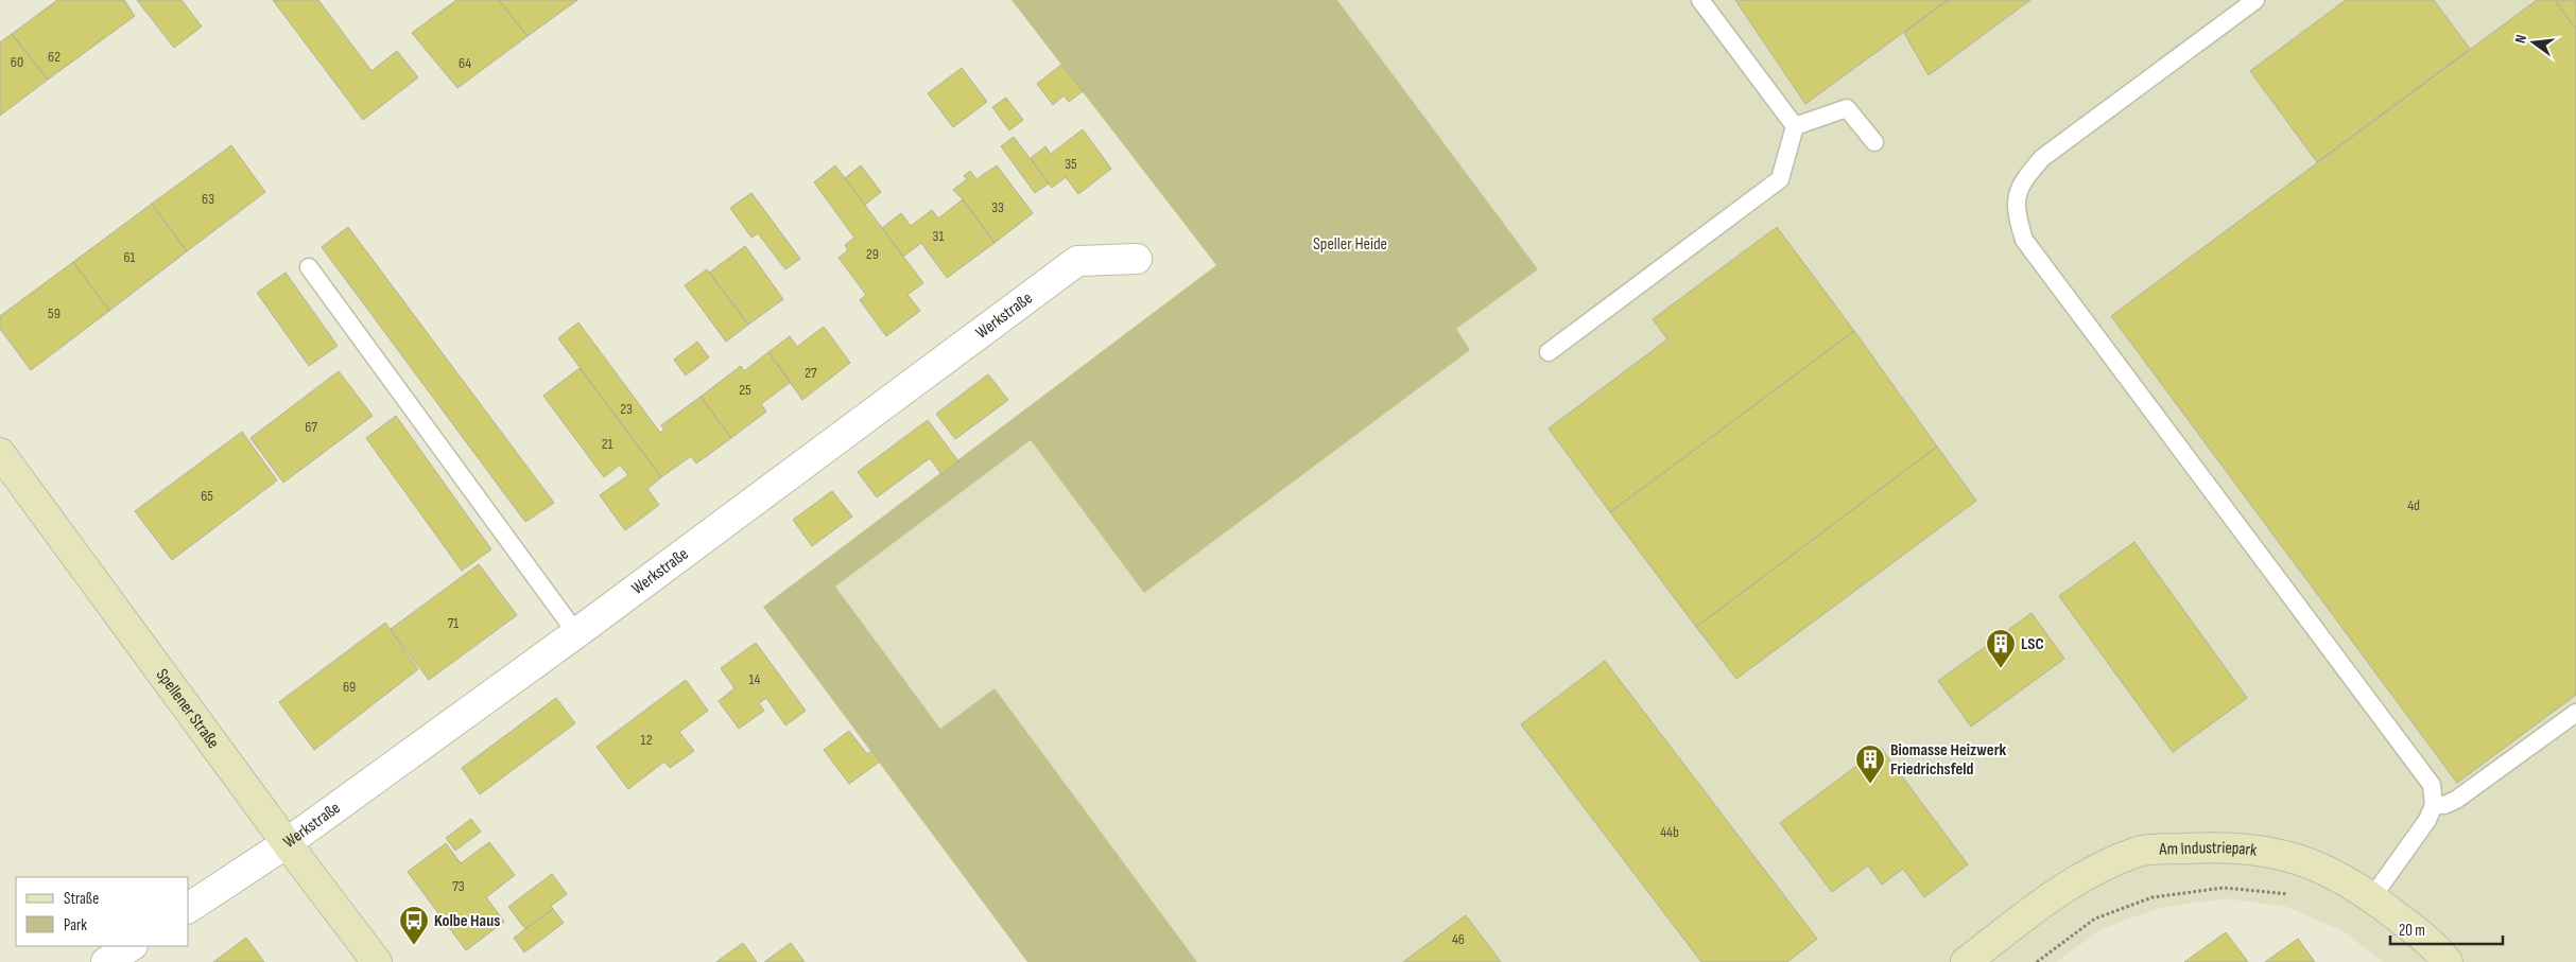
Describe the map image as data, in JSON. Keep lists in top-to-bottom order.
{
  "streets": {
    "street": ["Werkstraße", "Spellener Straße", "Am Industriepark"]
  },
  "crossings": [
    ["Werkstraße", "Spellener Straße"]
  ],
  "parks": ["Speller Heide"],
  "places": {
    "building": ["LSC", "Biomasse Heizwerk Friedrichsfeld"],
    "bus stop": ["Kolbe Haus"]
  },
  "house_numbers": [
    "62",
    "60",
    "64",
    "35",
    "63",
    "33",
    "31",
    "29",
    "61",
    "59",
    "27",
    "25",
    "23",
    "67",
    "21",
    "65",
    "4d",
    "71",
    "14",
    "69",
    "12",
    "44b",
    "73",
    "46"
  ],
  "legend": ["Straße", "Park"],
  "scale_bar": "20 m",
  "north": "left"
}
